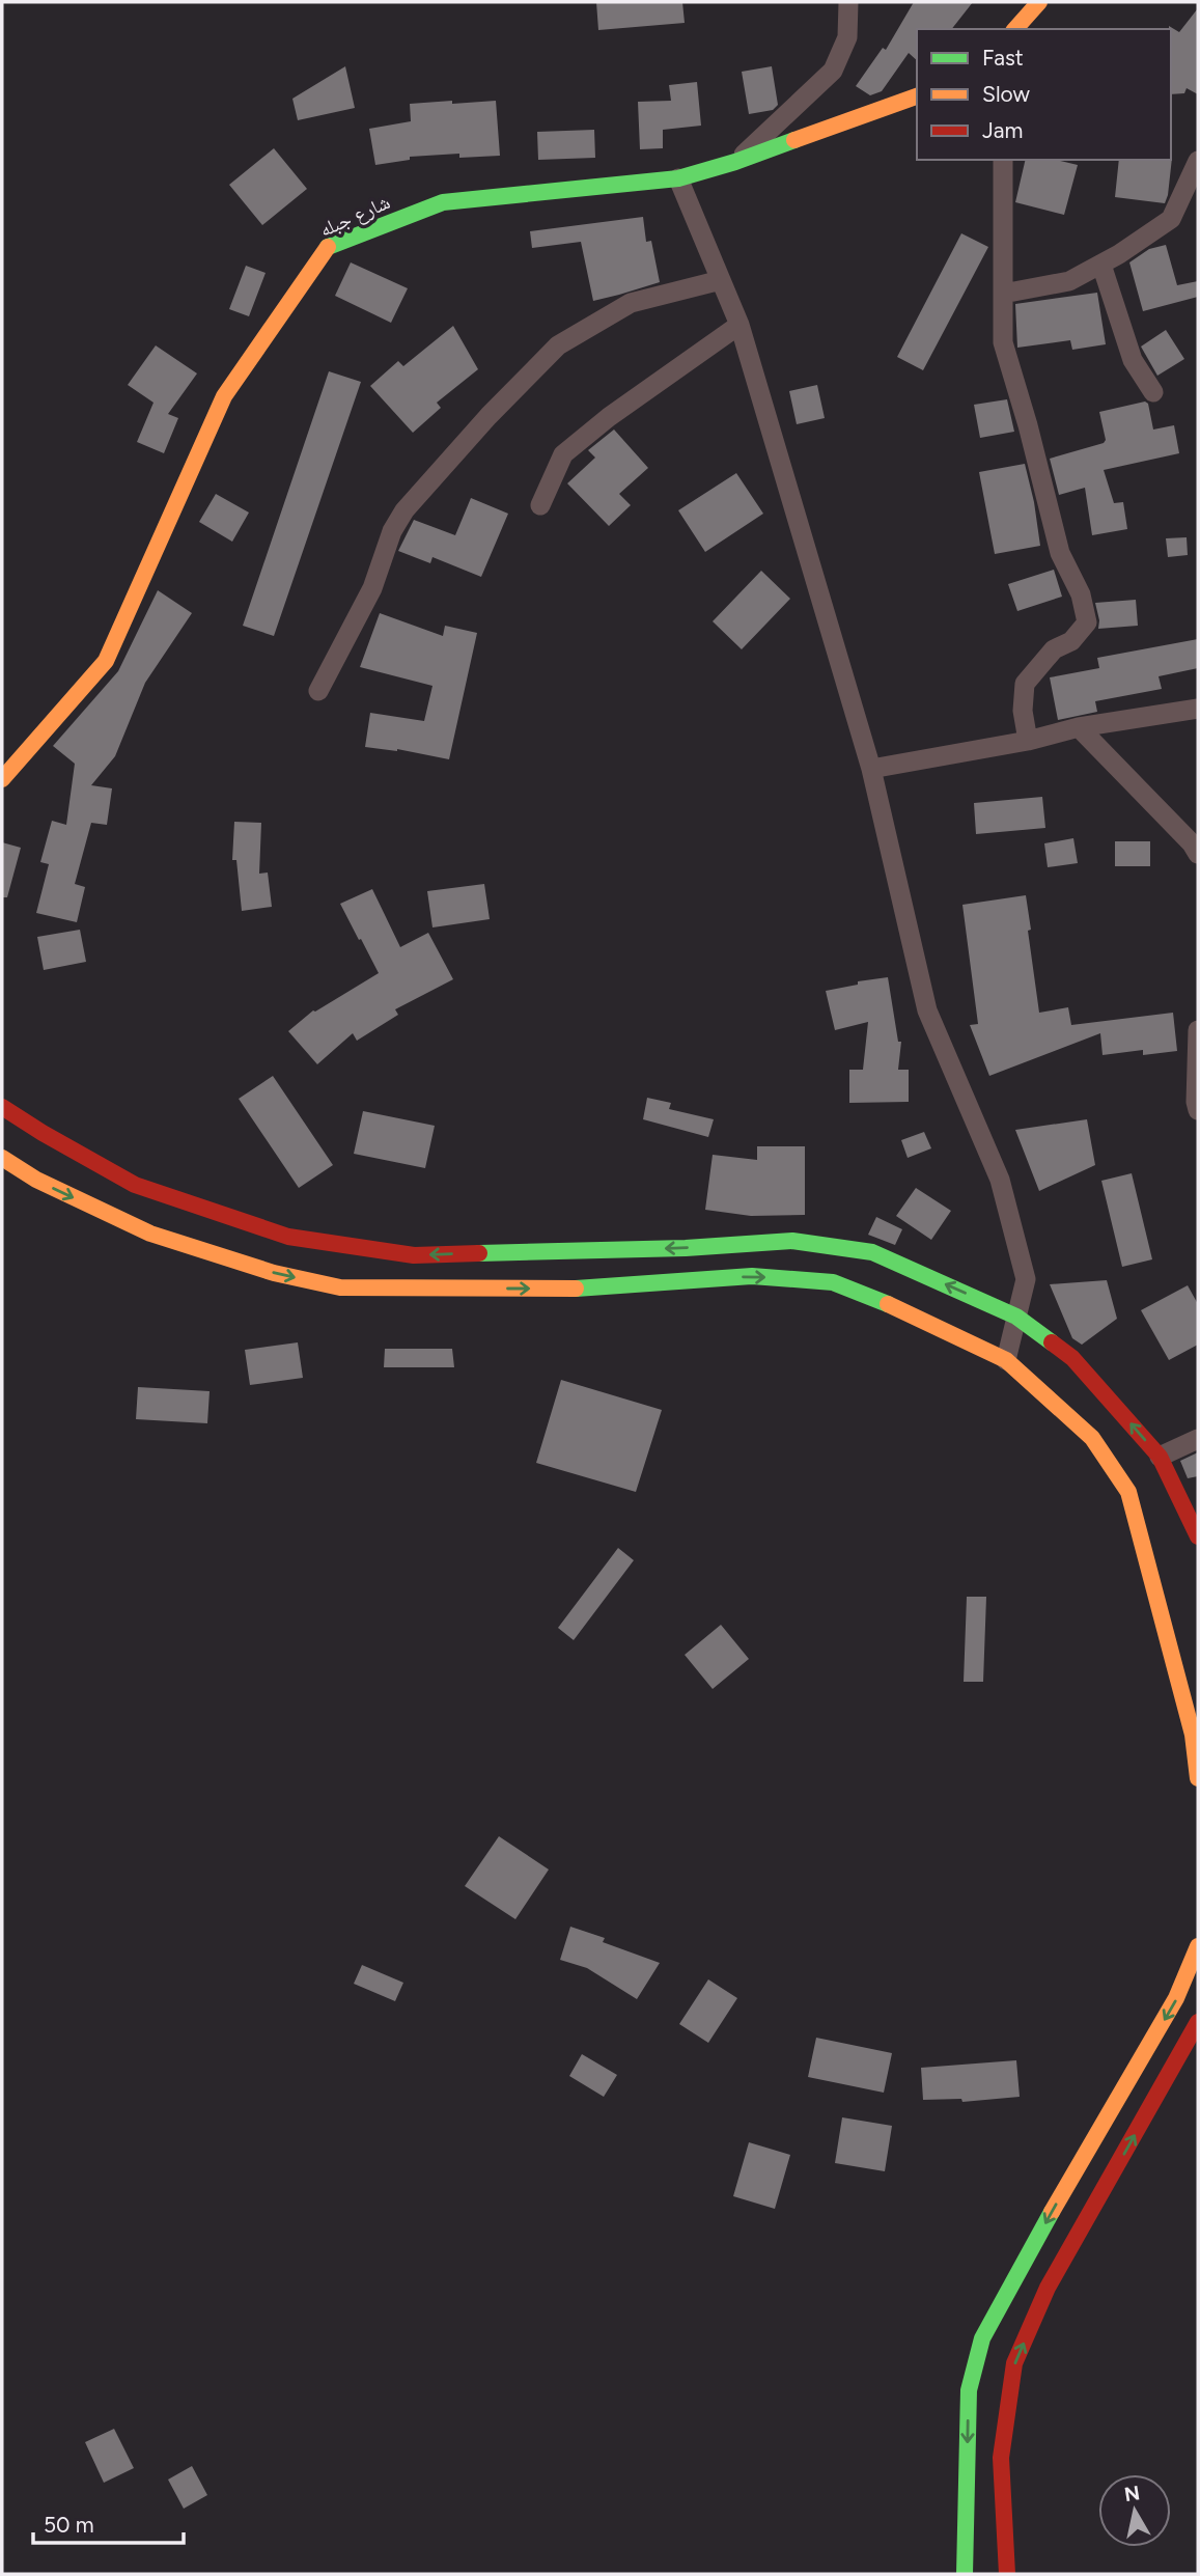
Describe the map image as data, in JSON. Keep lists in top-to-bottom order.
{
  "streets": {
    "street": ["شارع جبله"]
  },
  "legend": ["Fast", "Slow", "Jam"],
  "scale_bar": "50 m",
  "north": "top"
}
